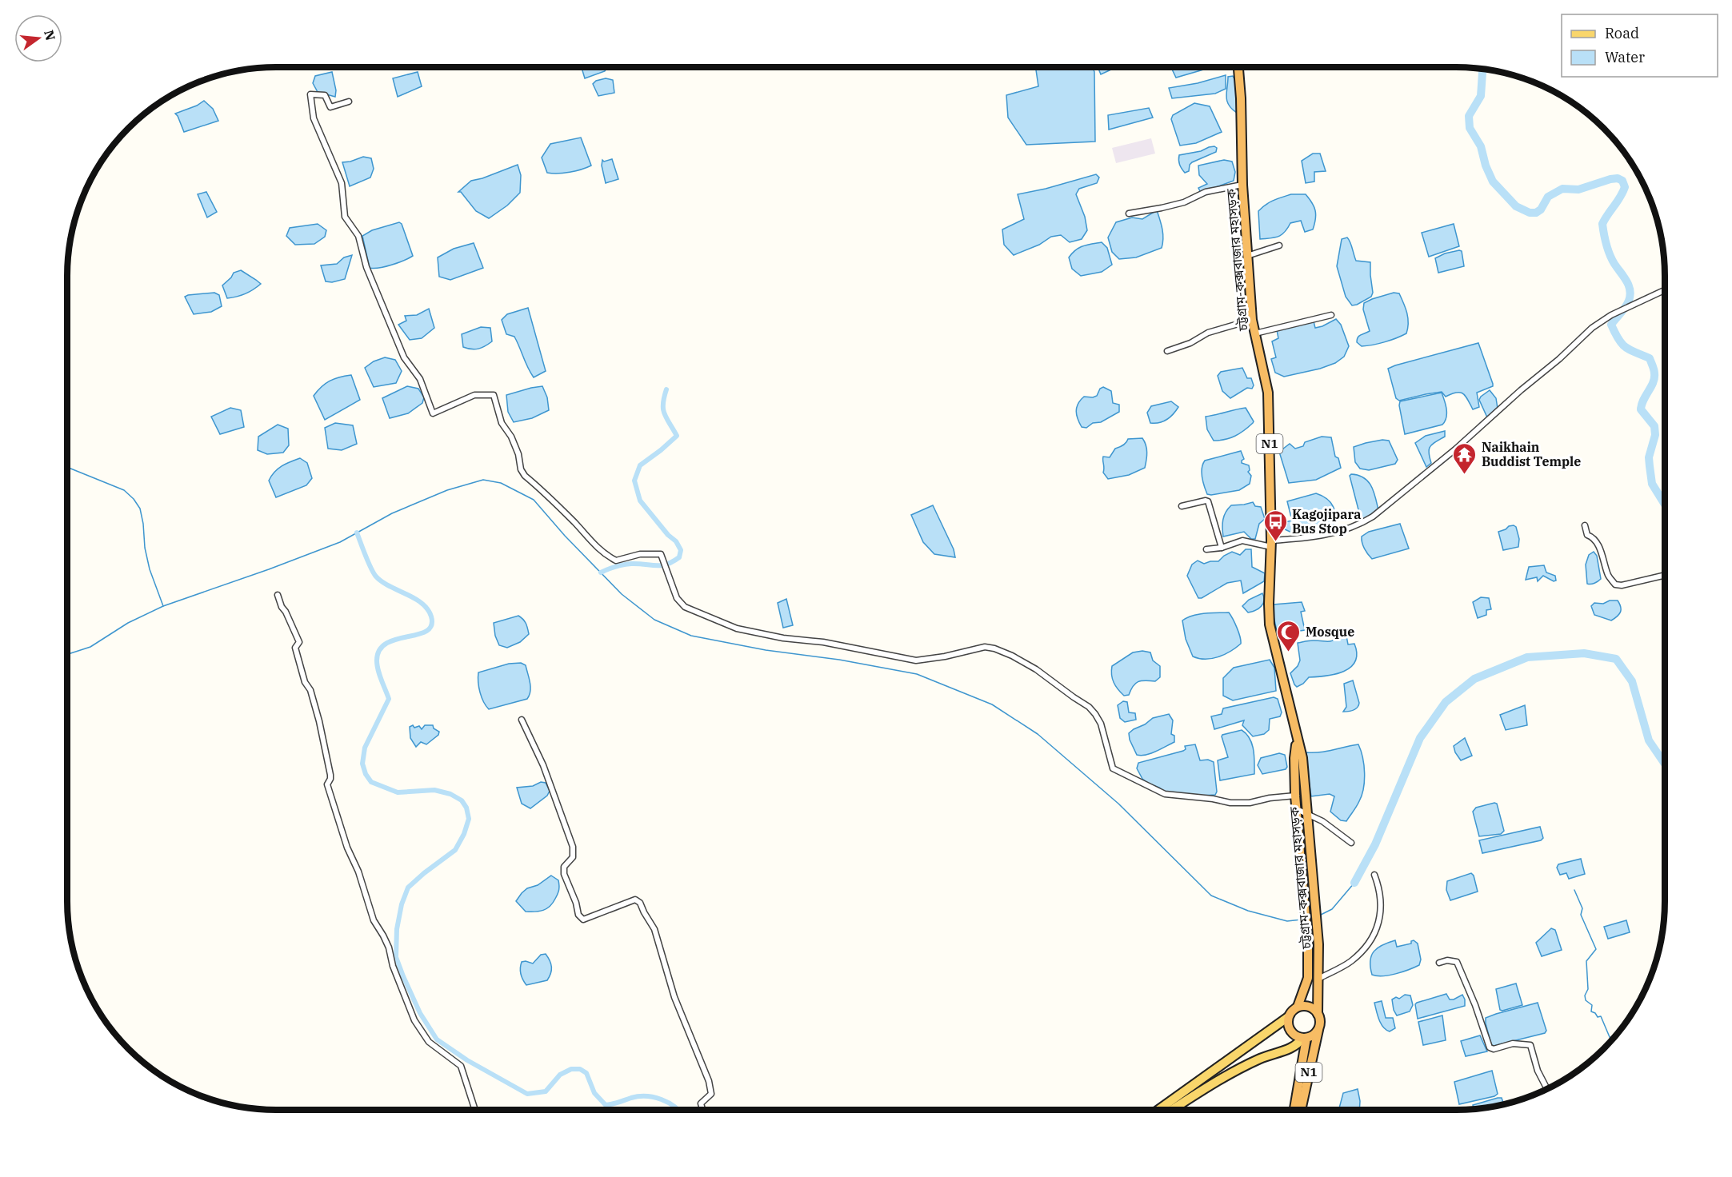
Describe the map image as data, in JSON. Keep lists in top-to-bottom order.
{
  "streets": {
    "highway": ["চট্টগ্রাম-কক্সবাজার মহাসড়ক", "N1"]
  },
  "crossings": [
    ["চট্টগ্রাম-কক্সবাজার মহাসড়ক", "N1"]
  ],
  "places": {
    "temple": ["Naikhain Buddist Temple"],
    "bus stop": ["Kagojipara Bus Stop"],
    "mosque": ["Mosque"]
  },
  "legend": ["Road", "Water"],
  "north": "right"
}
